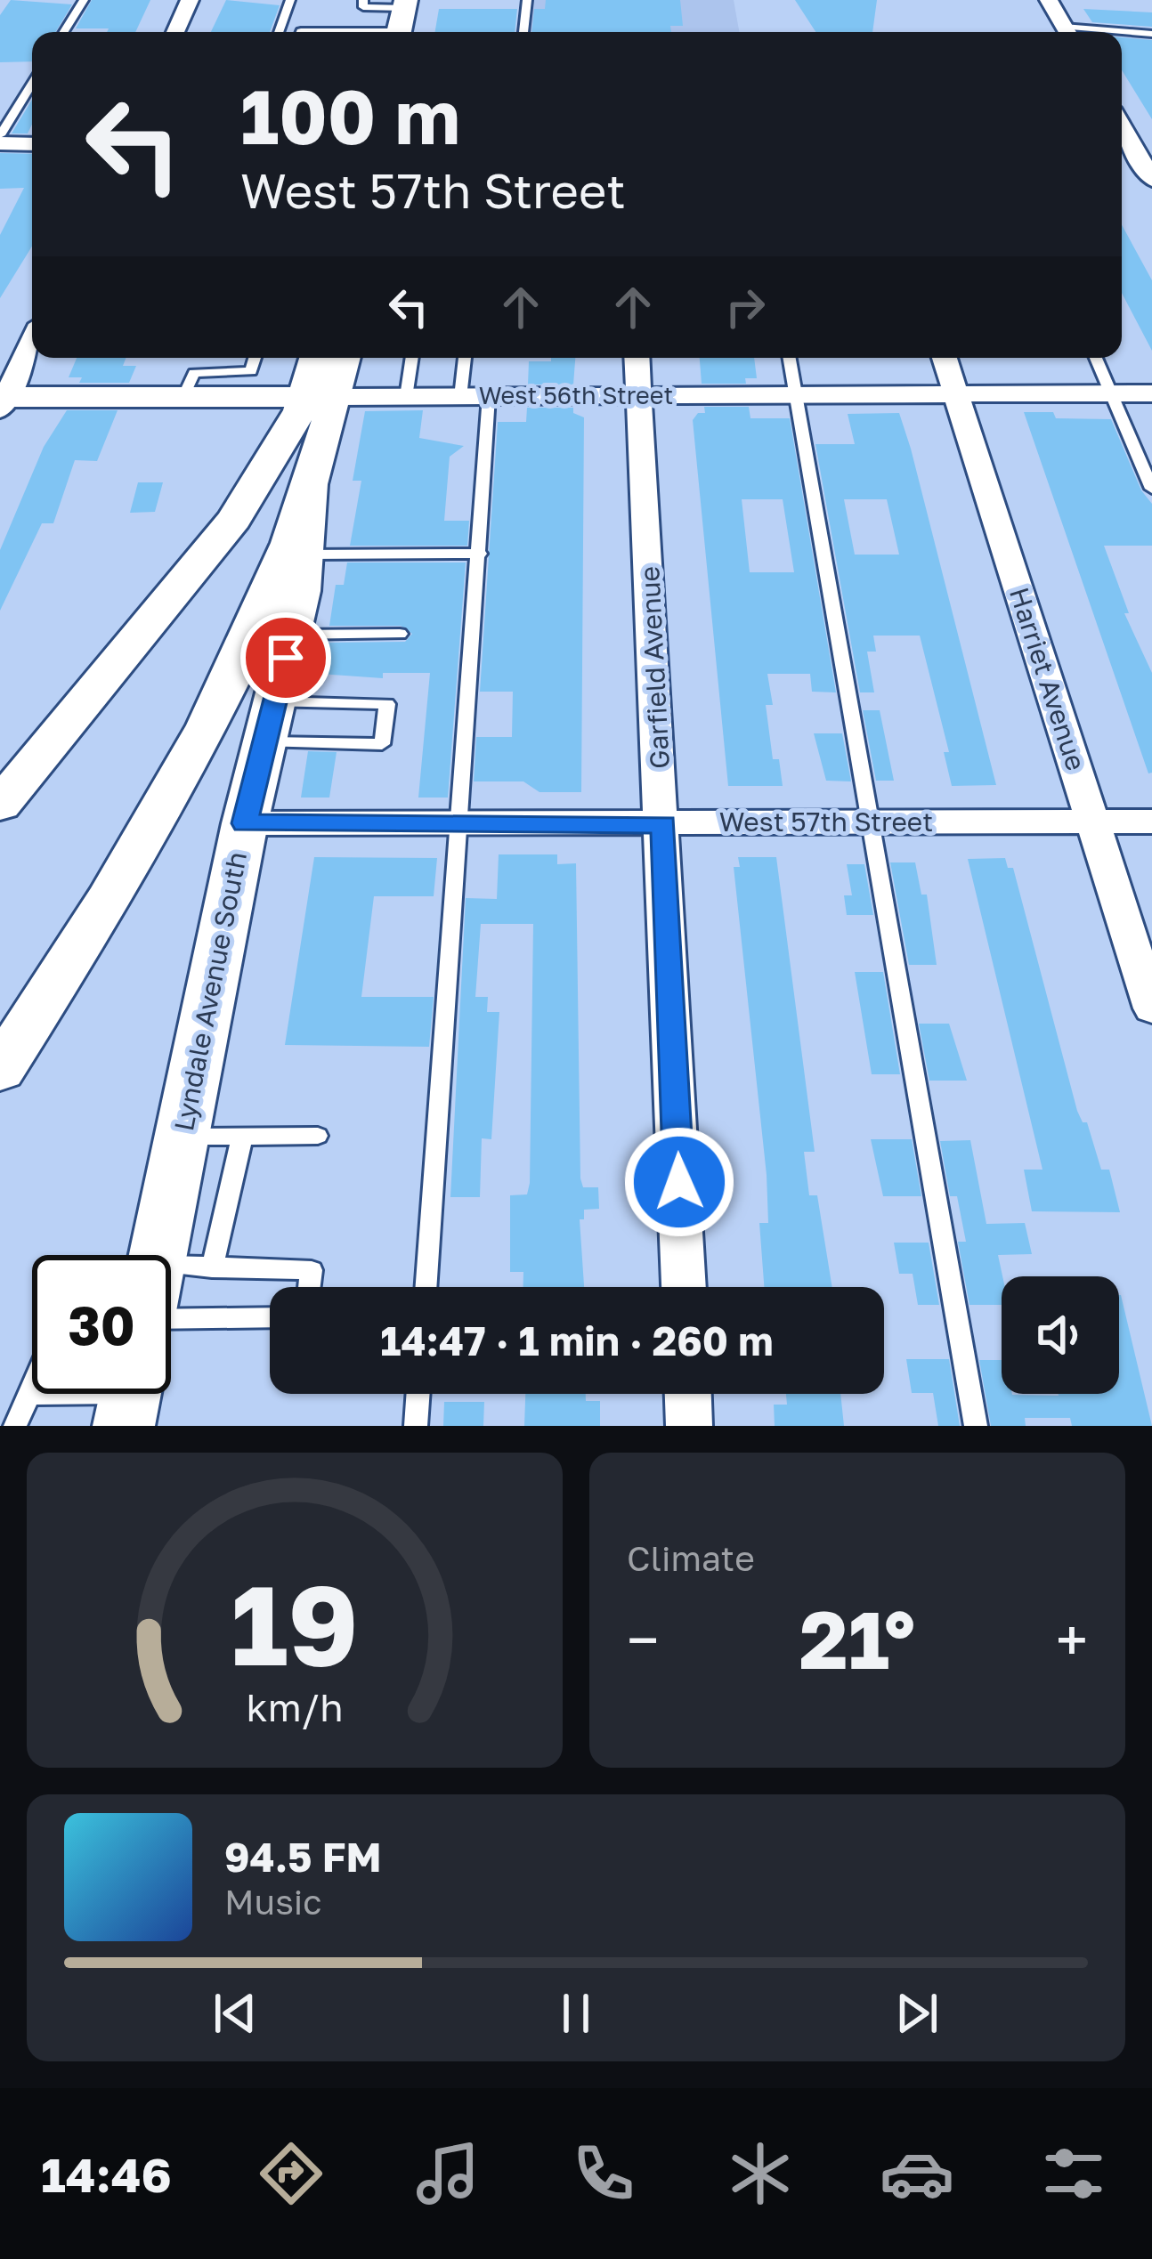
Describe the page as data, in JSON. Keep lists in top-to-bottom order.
{
  "streets": {
    "main road": ["Lyndale Avenue South"],
    "street": [
      "West 56th Street",
      "Garfield Avenue",
      "Harriet Avenue",
      "West 57th Street"
    ]
  },
  "crossings": [
    ["West 56th Street", "Garfield Avenue"],
    ["West 56th Street", "Harriet Avenue"],
    ["West 56th Street", "Lyndale Avenue South"],
    ["Garfield Avenue", "West 57th Street"],
    ["Harriet Avenue", "West 57th Street"],
    ["West 57th Street", "Lyndale Avenue South"]
  ],
  "page": {
    "turn": ["100 m", "West 57th Street"],
    "limit": "30",
    "trip": "14:47 · 1 min · 260 m",
    "tile": "Climate",
    "heat": ["−", "21°", "+"],
    "song": ["94.5 FM", "Music"],
    "tabs": "14:46",
    "gauge": ["19", "km/h"]
  }
}
